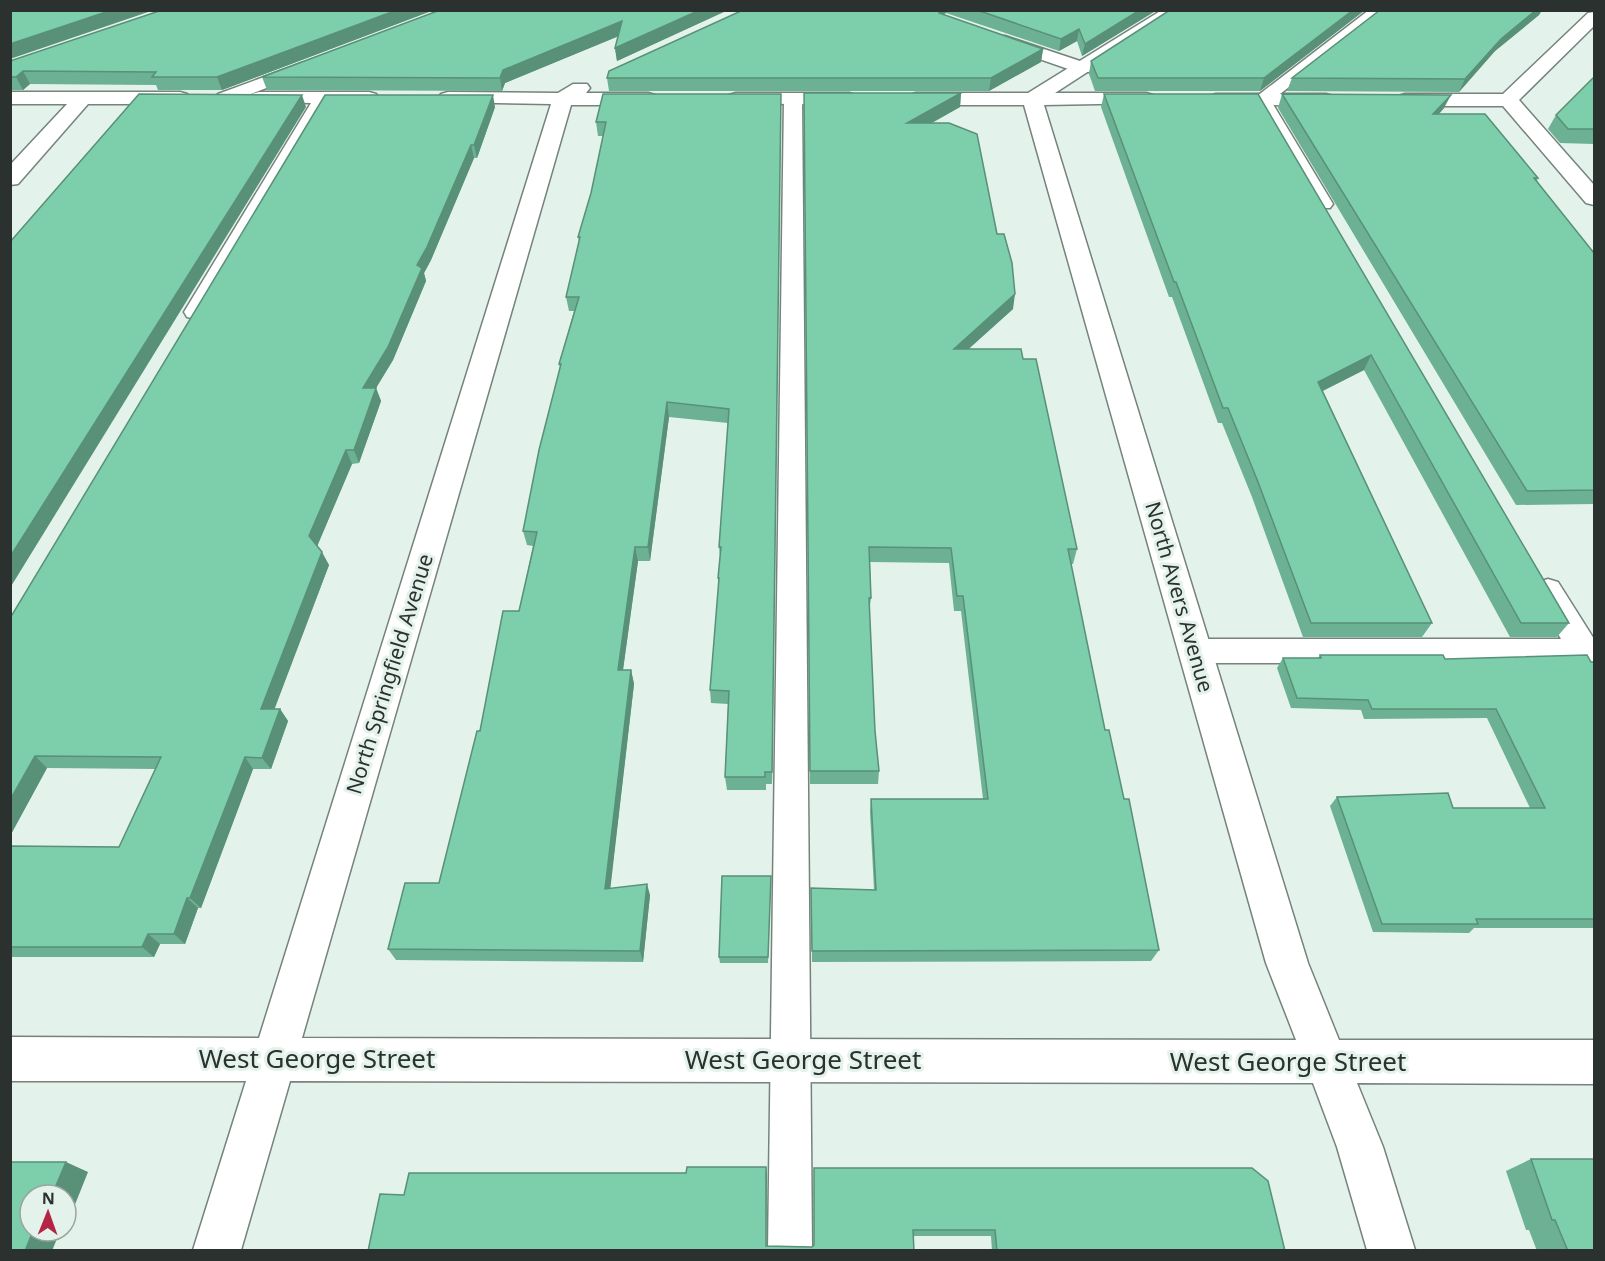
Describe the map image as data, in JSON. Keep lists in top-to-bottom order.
{
  "streets": {
    "street": ["North Avers Avenue", "North Springfield Avenue", "West George Street"]
  },
  "crossings": [
    ["North Avers Avenue", "West George Street"],
    ["North Springfield Avenue", "West George Street"]
  ],
  "north": "top"
}
